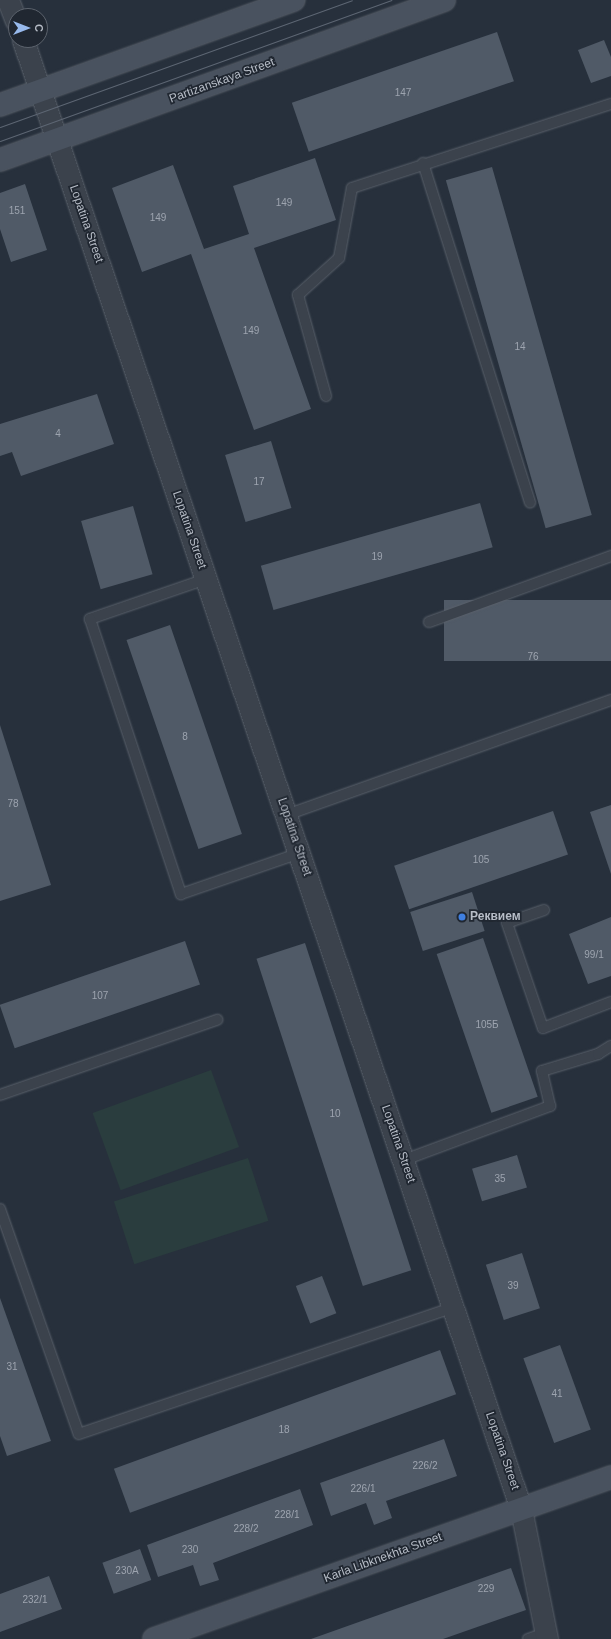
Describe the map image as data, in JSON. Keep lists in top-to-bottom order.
{
  "streets": {
    "street": ["Partizanskaya Street", "Lopatina Street", "Karla Libknekhta Street"]
  },
  "crossings": [
    ["Partizanskaya Street", "Lopatina Street"],
    ["Lopatina Street", "Karla Libknekhta Street"]
  ],
  "places": ["Реквием"],
  "house_numbers": [
    "147",
    "149",
    "151",
    "149",
    "149",
    "14",
    "4",
    "17",
    "19",
    "76",
    "8",
    "78",
    "105",
    "99/1",
    "107",
    "105Б",
    "10",
    "35",
    "39",
    "31",
    "41",
    "18",
    "226/2",
    "226/1",
    "228/1",
    "228/2",
    "230",
    "230А",
    "229",
    "232/1"
  ],
  "north": "right"
}
